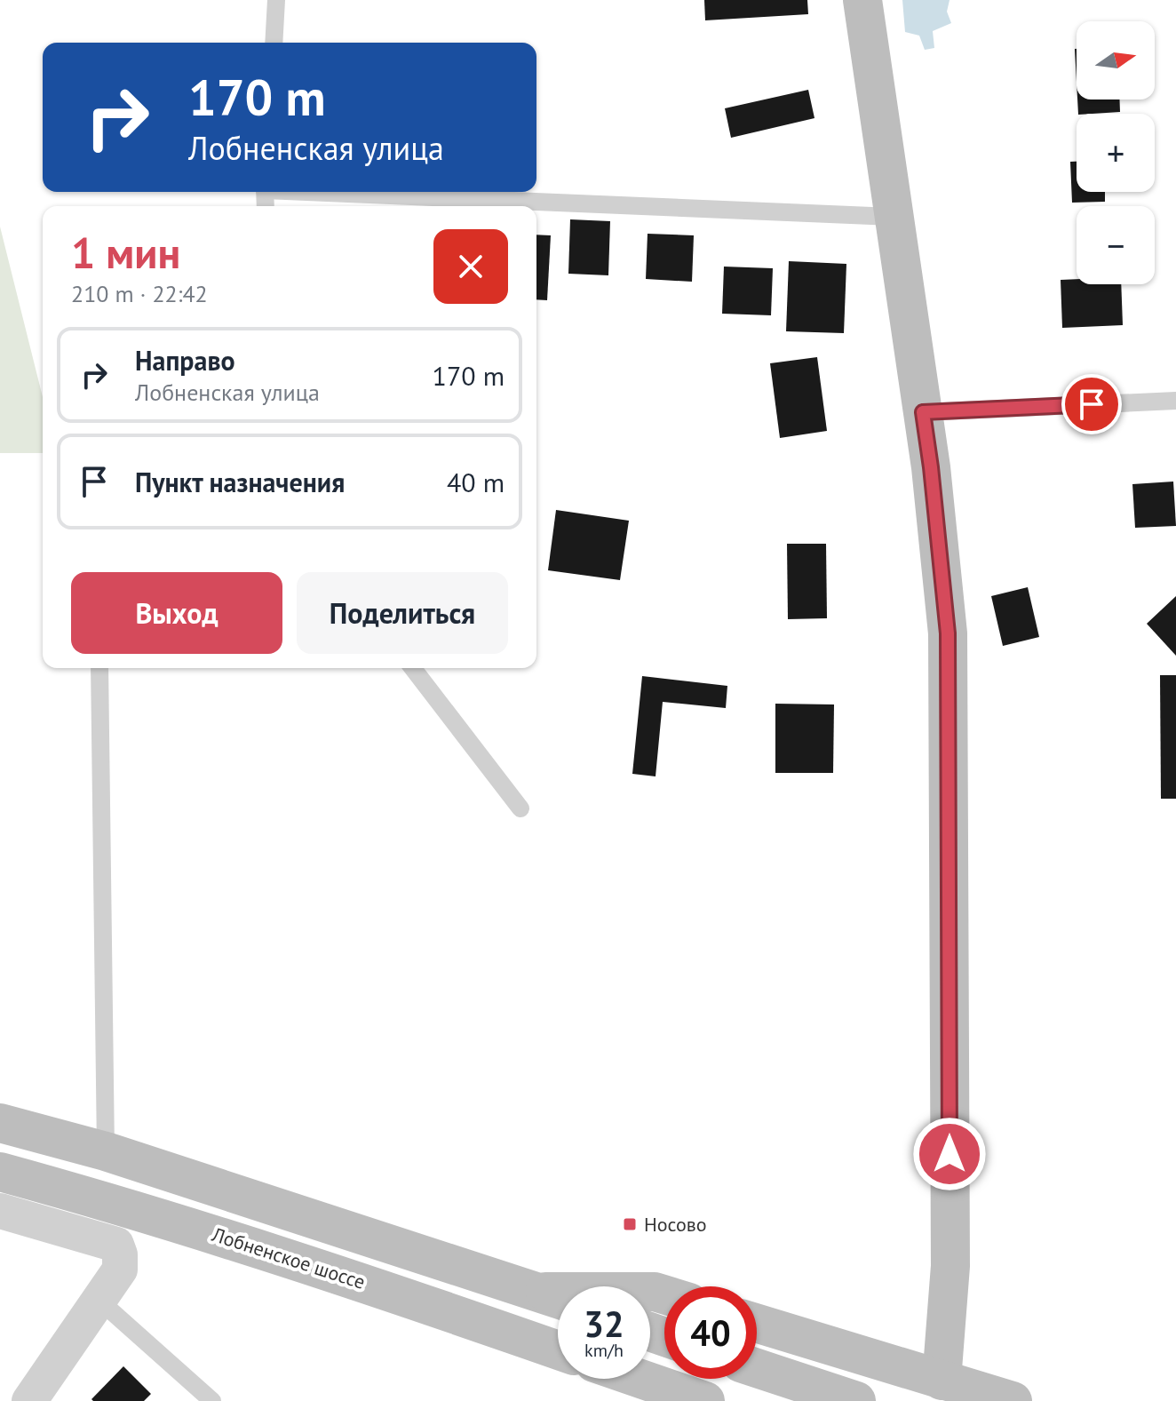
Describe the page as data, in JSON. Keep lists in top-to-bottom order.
{
  "streets": {
    "street": ["Лобненское шоссе"]
  },
  "places": {
    "transit": ["Носово"]
  },
  "north": "right",
  "page": {
    "map_buttons": ["+", "−"],
    "turn": ["170 m", "Лобненская улица"],
    "heading": ["1 мин", "210 m · 22:42"],
    "list": [
      {
        "name": "Направо",
        "note": "Лобненская улица",
        "value": "170 m"
      },
      {
        "name": "Пункт назначения",
        "value": "40 m"
      }
    ],
    "buttons": ["Выход", "Поделиться"],
    "speed": "32 km/h",
    "limit": "40"
  }
}
